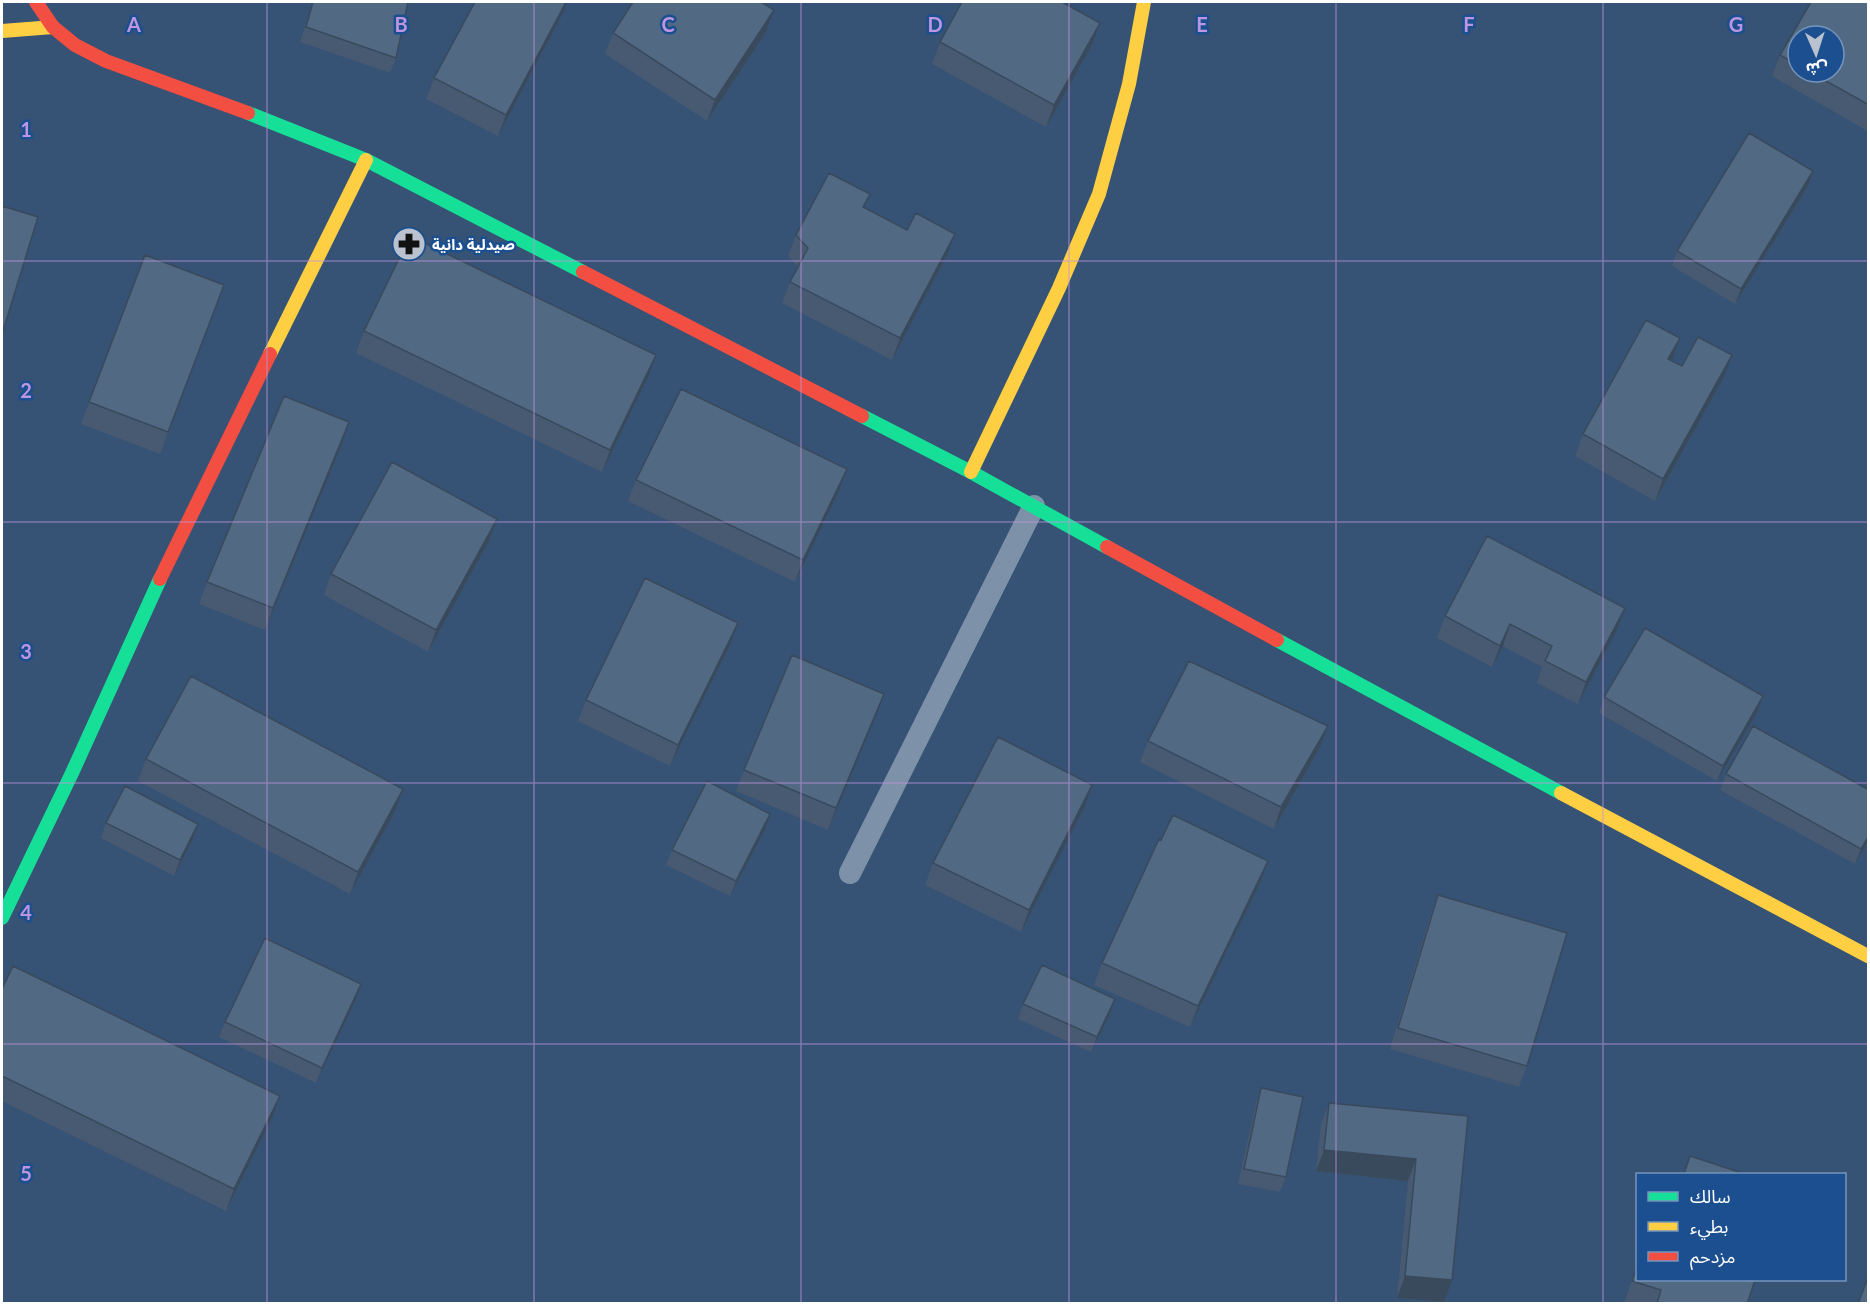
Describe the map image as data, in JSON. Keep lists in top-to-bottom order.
{
  "places": {
    "pharmacy": ["صيدلية دانية"]
  },
  "legend": ["سالك", "بطيء", "مزدحم"],
  "north": "bottom",
  "grid": {
    "columns": [
      "A",
      "B",
      "C",
      "D",
      "E",
      "F",
      "G"
    ],
    "rows": [
      "1",
      "2",
      "3",
      "4",
      "5"
    ]
  }
}
